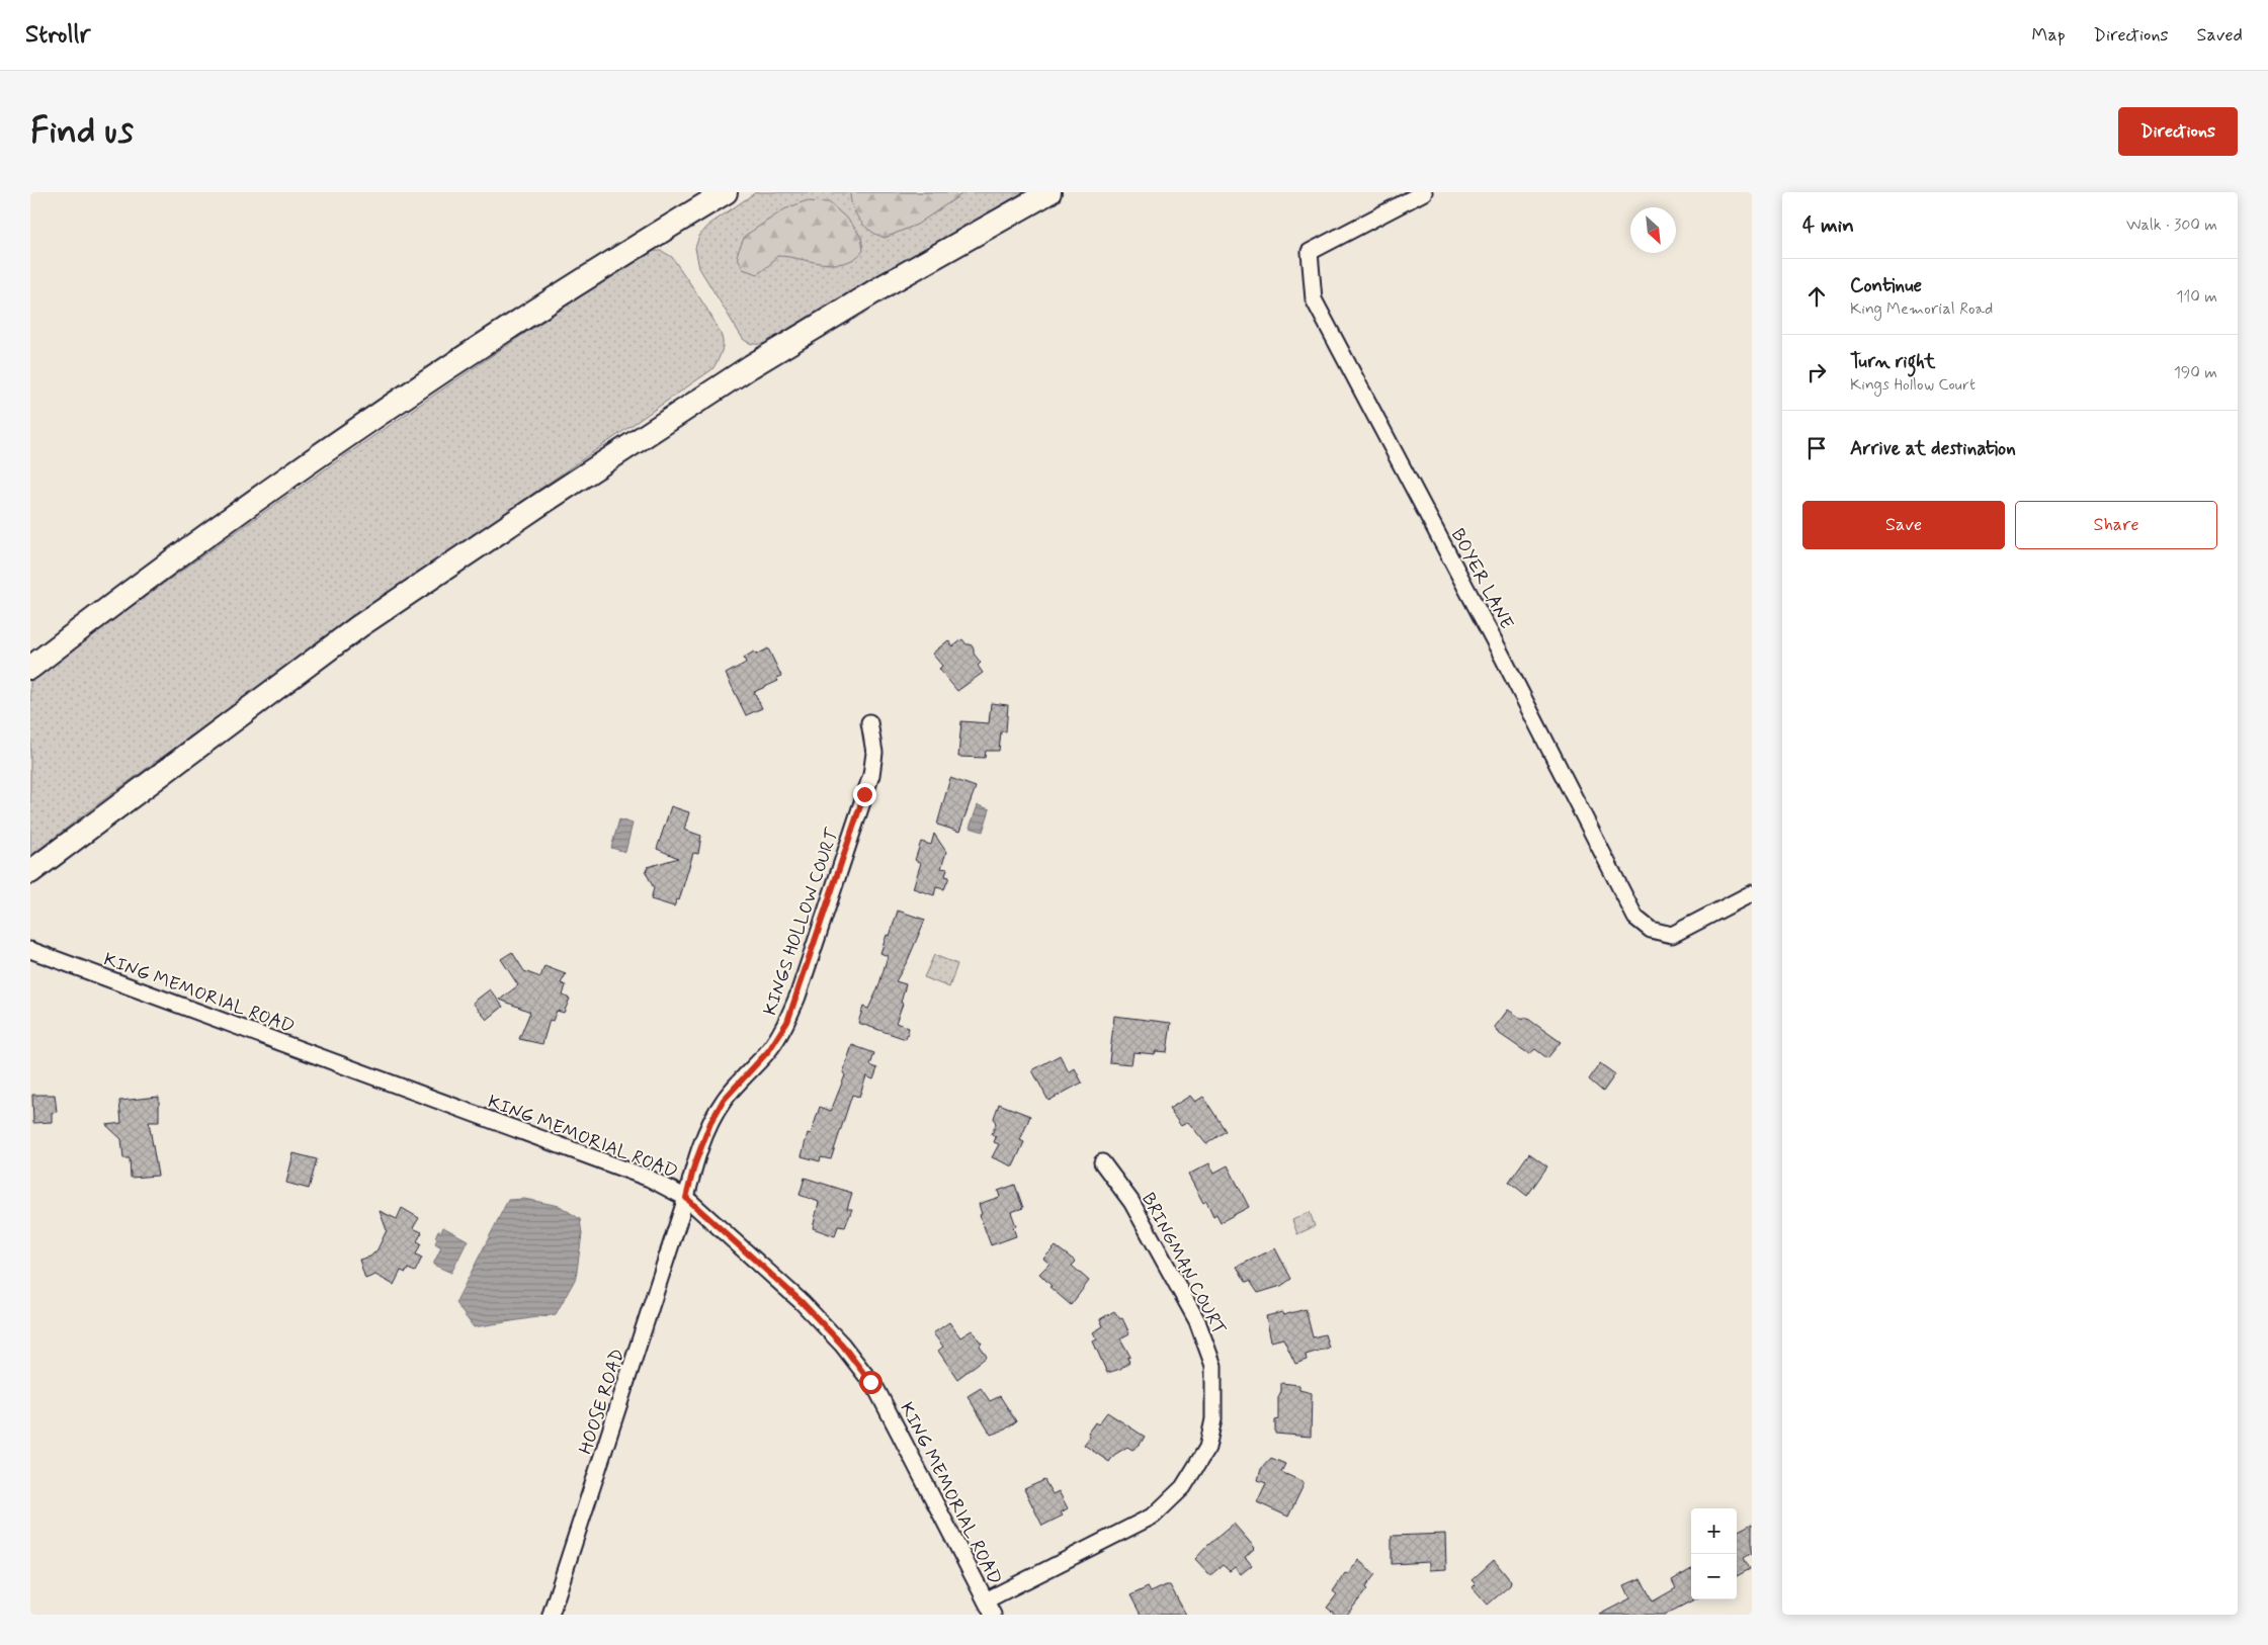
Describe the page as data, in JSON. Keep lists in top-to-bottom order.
{
  "streets": {
    "street": [
      "BOYER LANE",
      "KINGS HOLLOW COURT",
      "KING MEMORIAL ROAD",
      "BRINGMAN COURT",
      "HOOSE ROAD"
    ]
  },
  "crossings": [
    ["KINGS HOLLOW COURT", "KING MEMORIAL ROAD"],
    ["KINGS HOLLOW COURT", "HOOSE ROAD"],
    ["KING MEMORIAL ROAD", "BRINGMAN COURT"],
    ["KING MEMORIAL ROAD", "HOOSE ROAD"]
  ],
  "north": "bottom right",
  "page": {
    "header": "Strollr",
    "nav": ["Map", "Directions", "Saved"],
    "buttons": [
      "Directions",
      ["Save", "Share"]
    ],
    "title": "Find us",
    "heading": ["4 min", "Walk · 300 m"],
    "list": [
      ["Continue", "King Memorial Road", "110 m"],
      ["Turn right", "Kings Hollow Court", "190 m"],
      "Arrive at destination"
    ],
    "map_buttons": ["+", "−"]
  }
}
